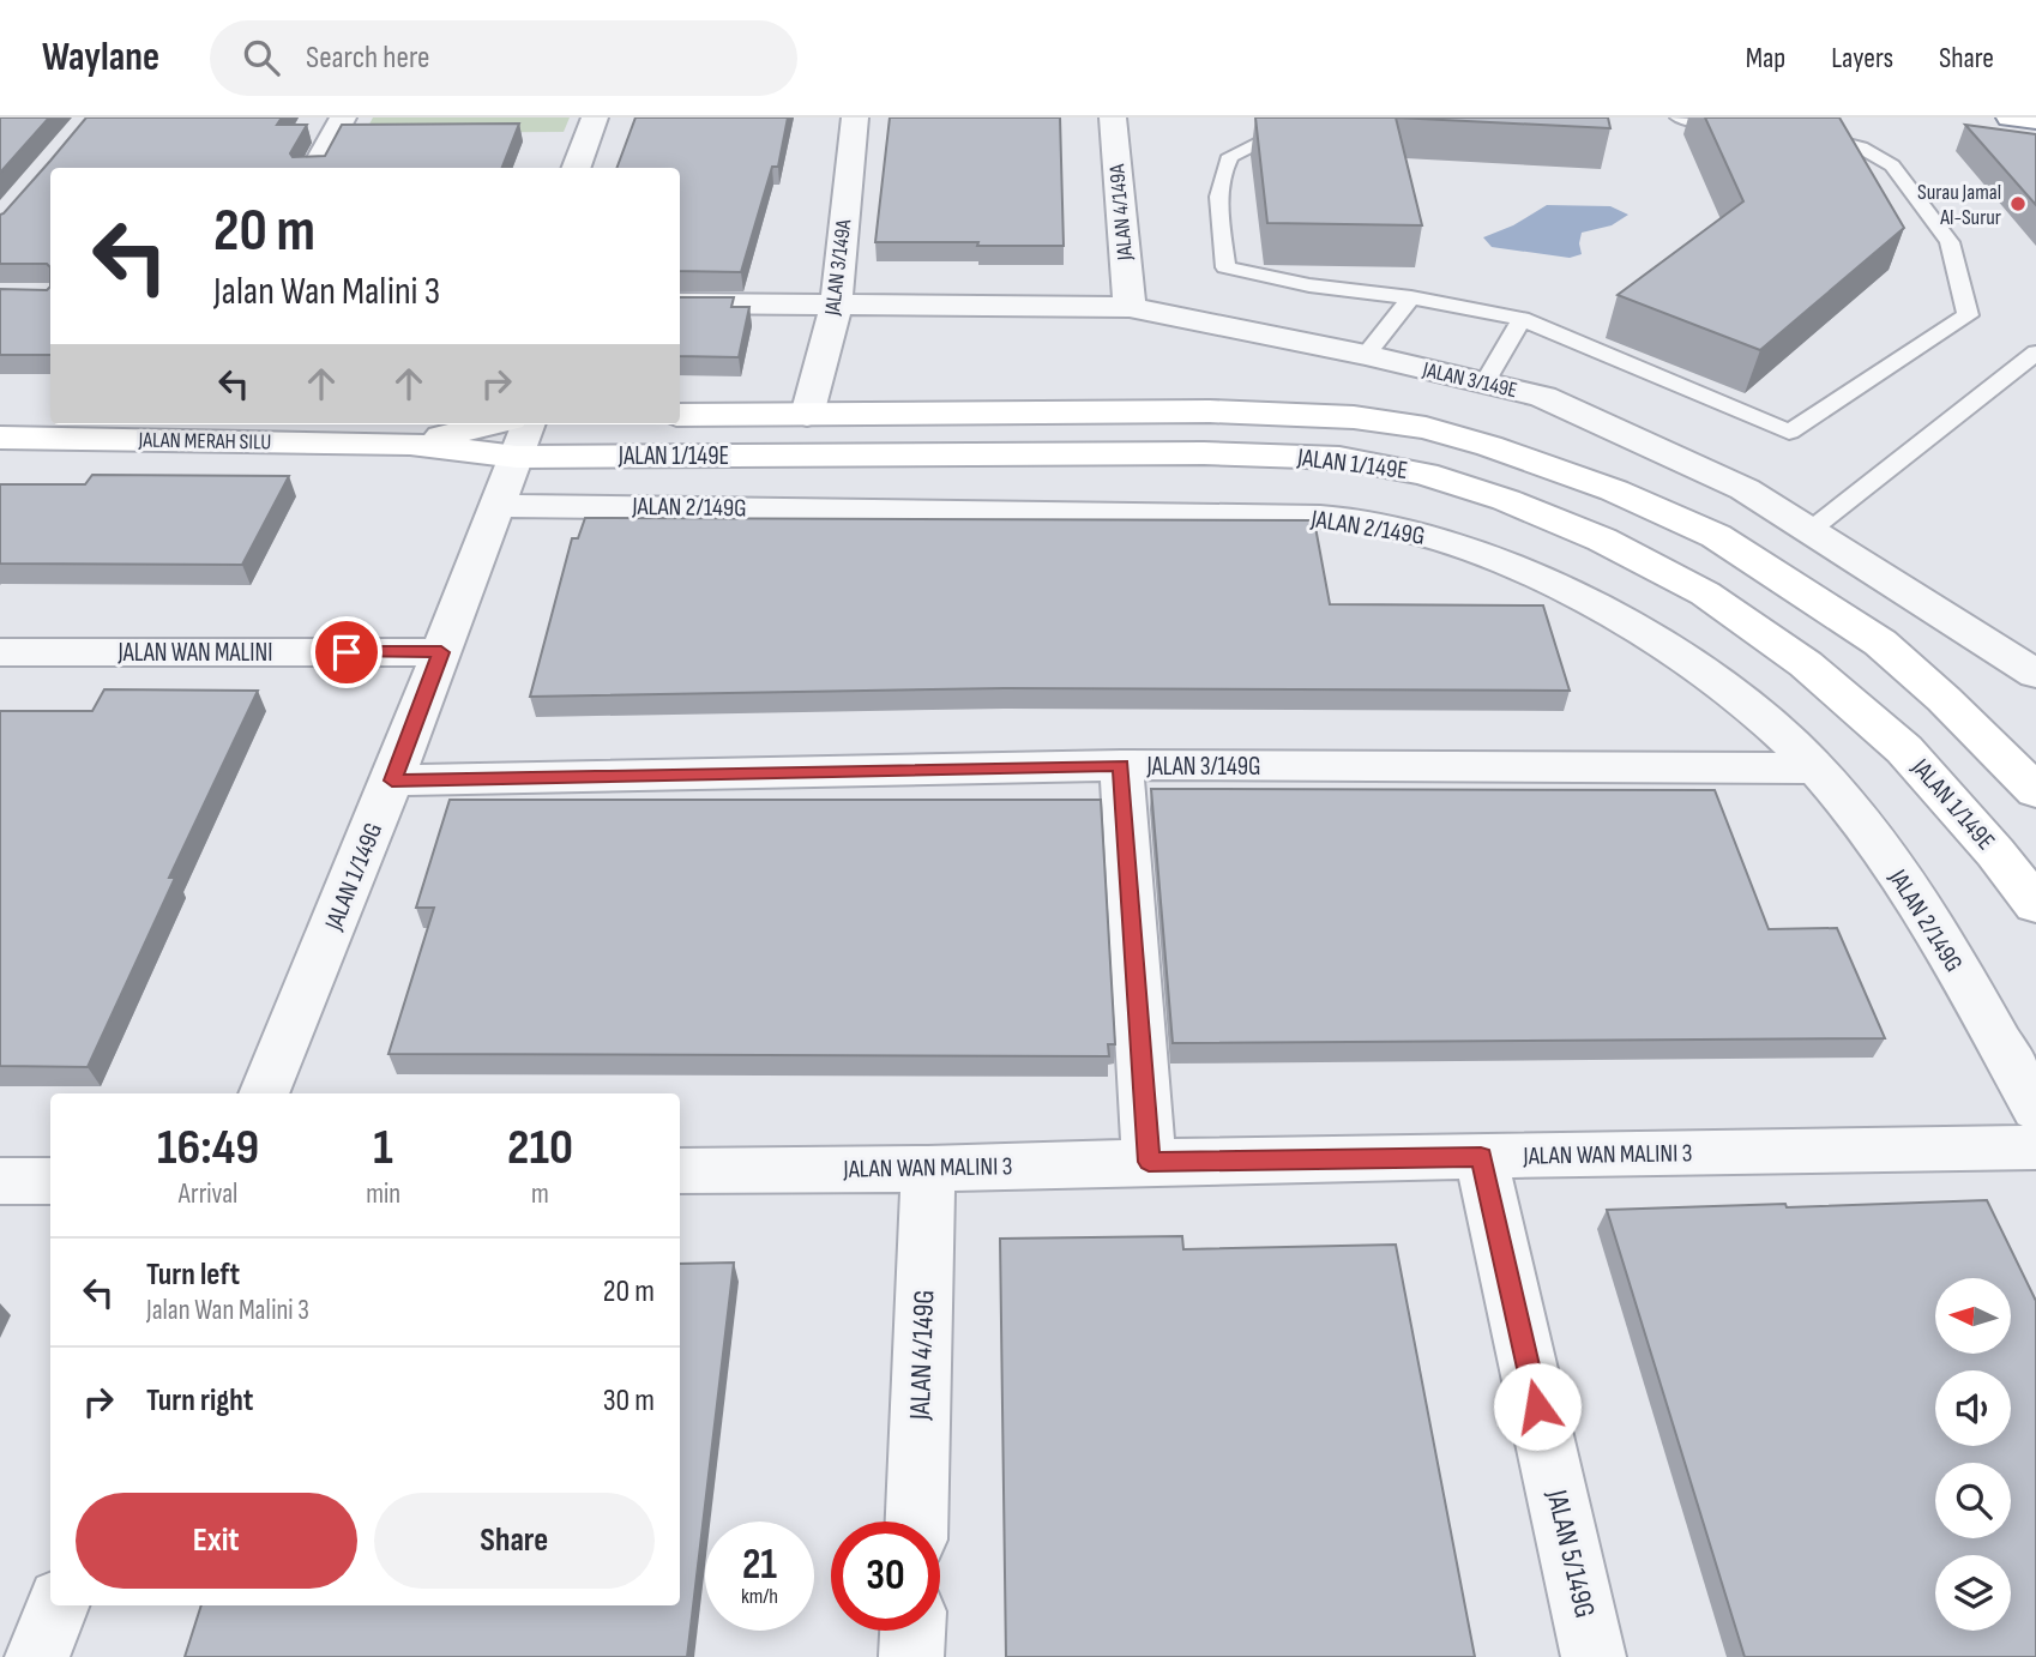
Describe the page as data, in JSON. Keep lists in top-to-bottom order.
{
  "streets": {
    "main road": ["JALAN MERAH SILU", "JALAN 1/149E"],
    "street": [
      "JALAN 4/149A",
      "JALAN 3/149A",
      "JALAN 3/149E",
      "JALAN 2/149G",
      "JALAN WAN MALINI",
      "JALAN 3/149G",
      "JALAN 1/149G",
      "JALAN WAN MALINI 3",
      "JALAN 4/149G",
      "JALAN 5/149G"
    ]
  },
  "crossings": [
    ["JALAN 4/149A", "JALAN 3/149E"],
    ["JALAN 3/149A", "JALAN 3/149E"],
    ["JALAN 3/149A", "JALAN 1/149E"],
    ["JALAN MERAH SILU", "JALAN 1/149E"],
    ["JALAN MERAH SILU", "JALAN 1/149G"],
    ["JALAN 1/149E", "JALAN 1/149G"],
    ["JALAN 2/149G", "JALAN 3/149G"],
    ["JALAN 2/149G", "JALAN 1/149G"],
    ["JALAN WAN MALINI", "JALAN 1/149G"],
    ["JALAN 3/149G", "JALAN 1/149G"],
    ["JALAN WAN MALINI 3", "JALAN 4/149G"],
    ["JALAN WAN MALINI 3", "JALAN 5/149G"]
  ],
  "places": ["Surau Jamal Al-Surur"],
  "north": "left",
  "page": {
    "header": "Waylane",
    "search": "Search here",
    "nav": ["Map", "Layers", "Share"],
    "turn": ["20 m", "Jalan Wan Malini 3"],
    "eta": [
      "16:49",
      "Arrival",
      "1",
      "min",
      "210",
      "m"
    ],
    "list": [
      {
        "name": "Turn left",
        "note": "Jalan Wan Malini 3",
        "value": "20 m"
      },
      {
        "name": "Turn right",
        "value": "30 m"
      }
    ],
    "buttons": ["Exit", "Share"],
    "speed": "21 km/h",
    "limit": "30"
  }
}
